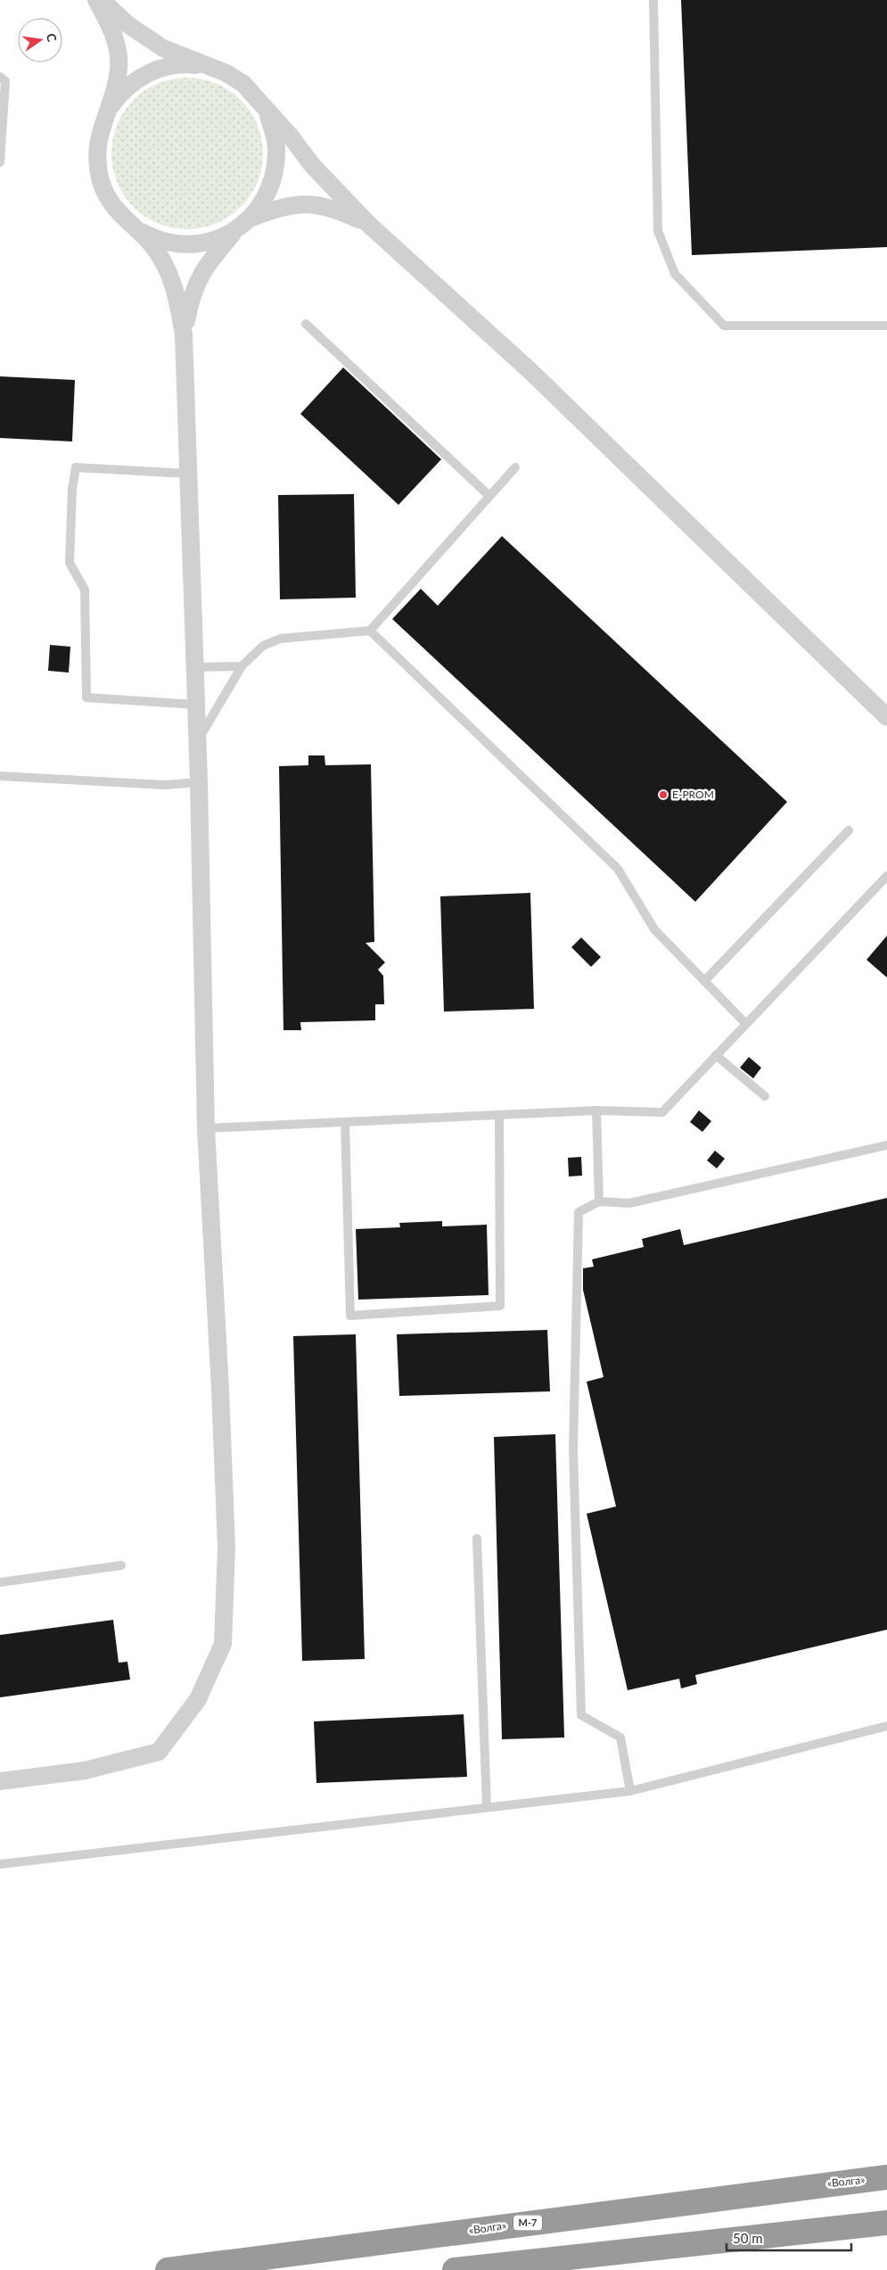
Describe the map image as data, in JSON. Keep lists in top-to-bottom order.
{
  "streets": {
    "highway": ["«Волга»", "М-7"]
  },
  "places": ["E-PROM"],
  "scale_bar": "50 m",
  "north": "right"
}
